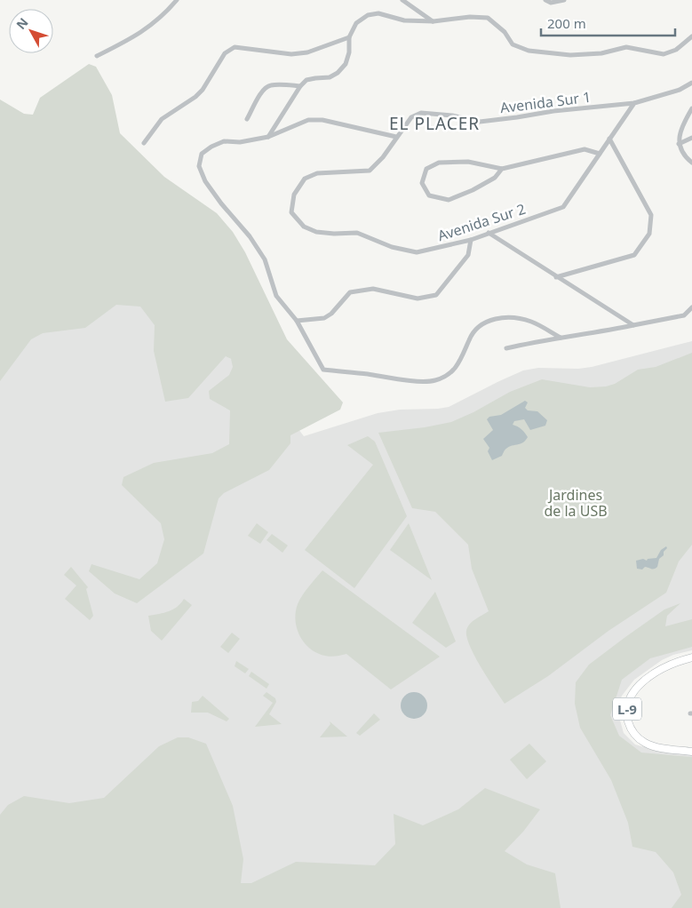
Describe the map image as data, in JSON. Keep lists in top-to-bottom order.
{
  "streets": {
    "main road": ["L-9"],
    "street": ["Avenida Sur 1", "Avenida Sur 2"]
  },
  "crossings": [
    ["Avenida Sur 1", "Avenida Sur 2"]
  ],
  "districts": ["EL PLACER"],
  "parks": ["Jardines de la USB"],
  "scale_bar": "200 m",
  "north": "top left"
}
